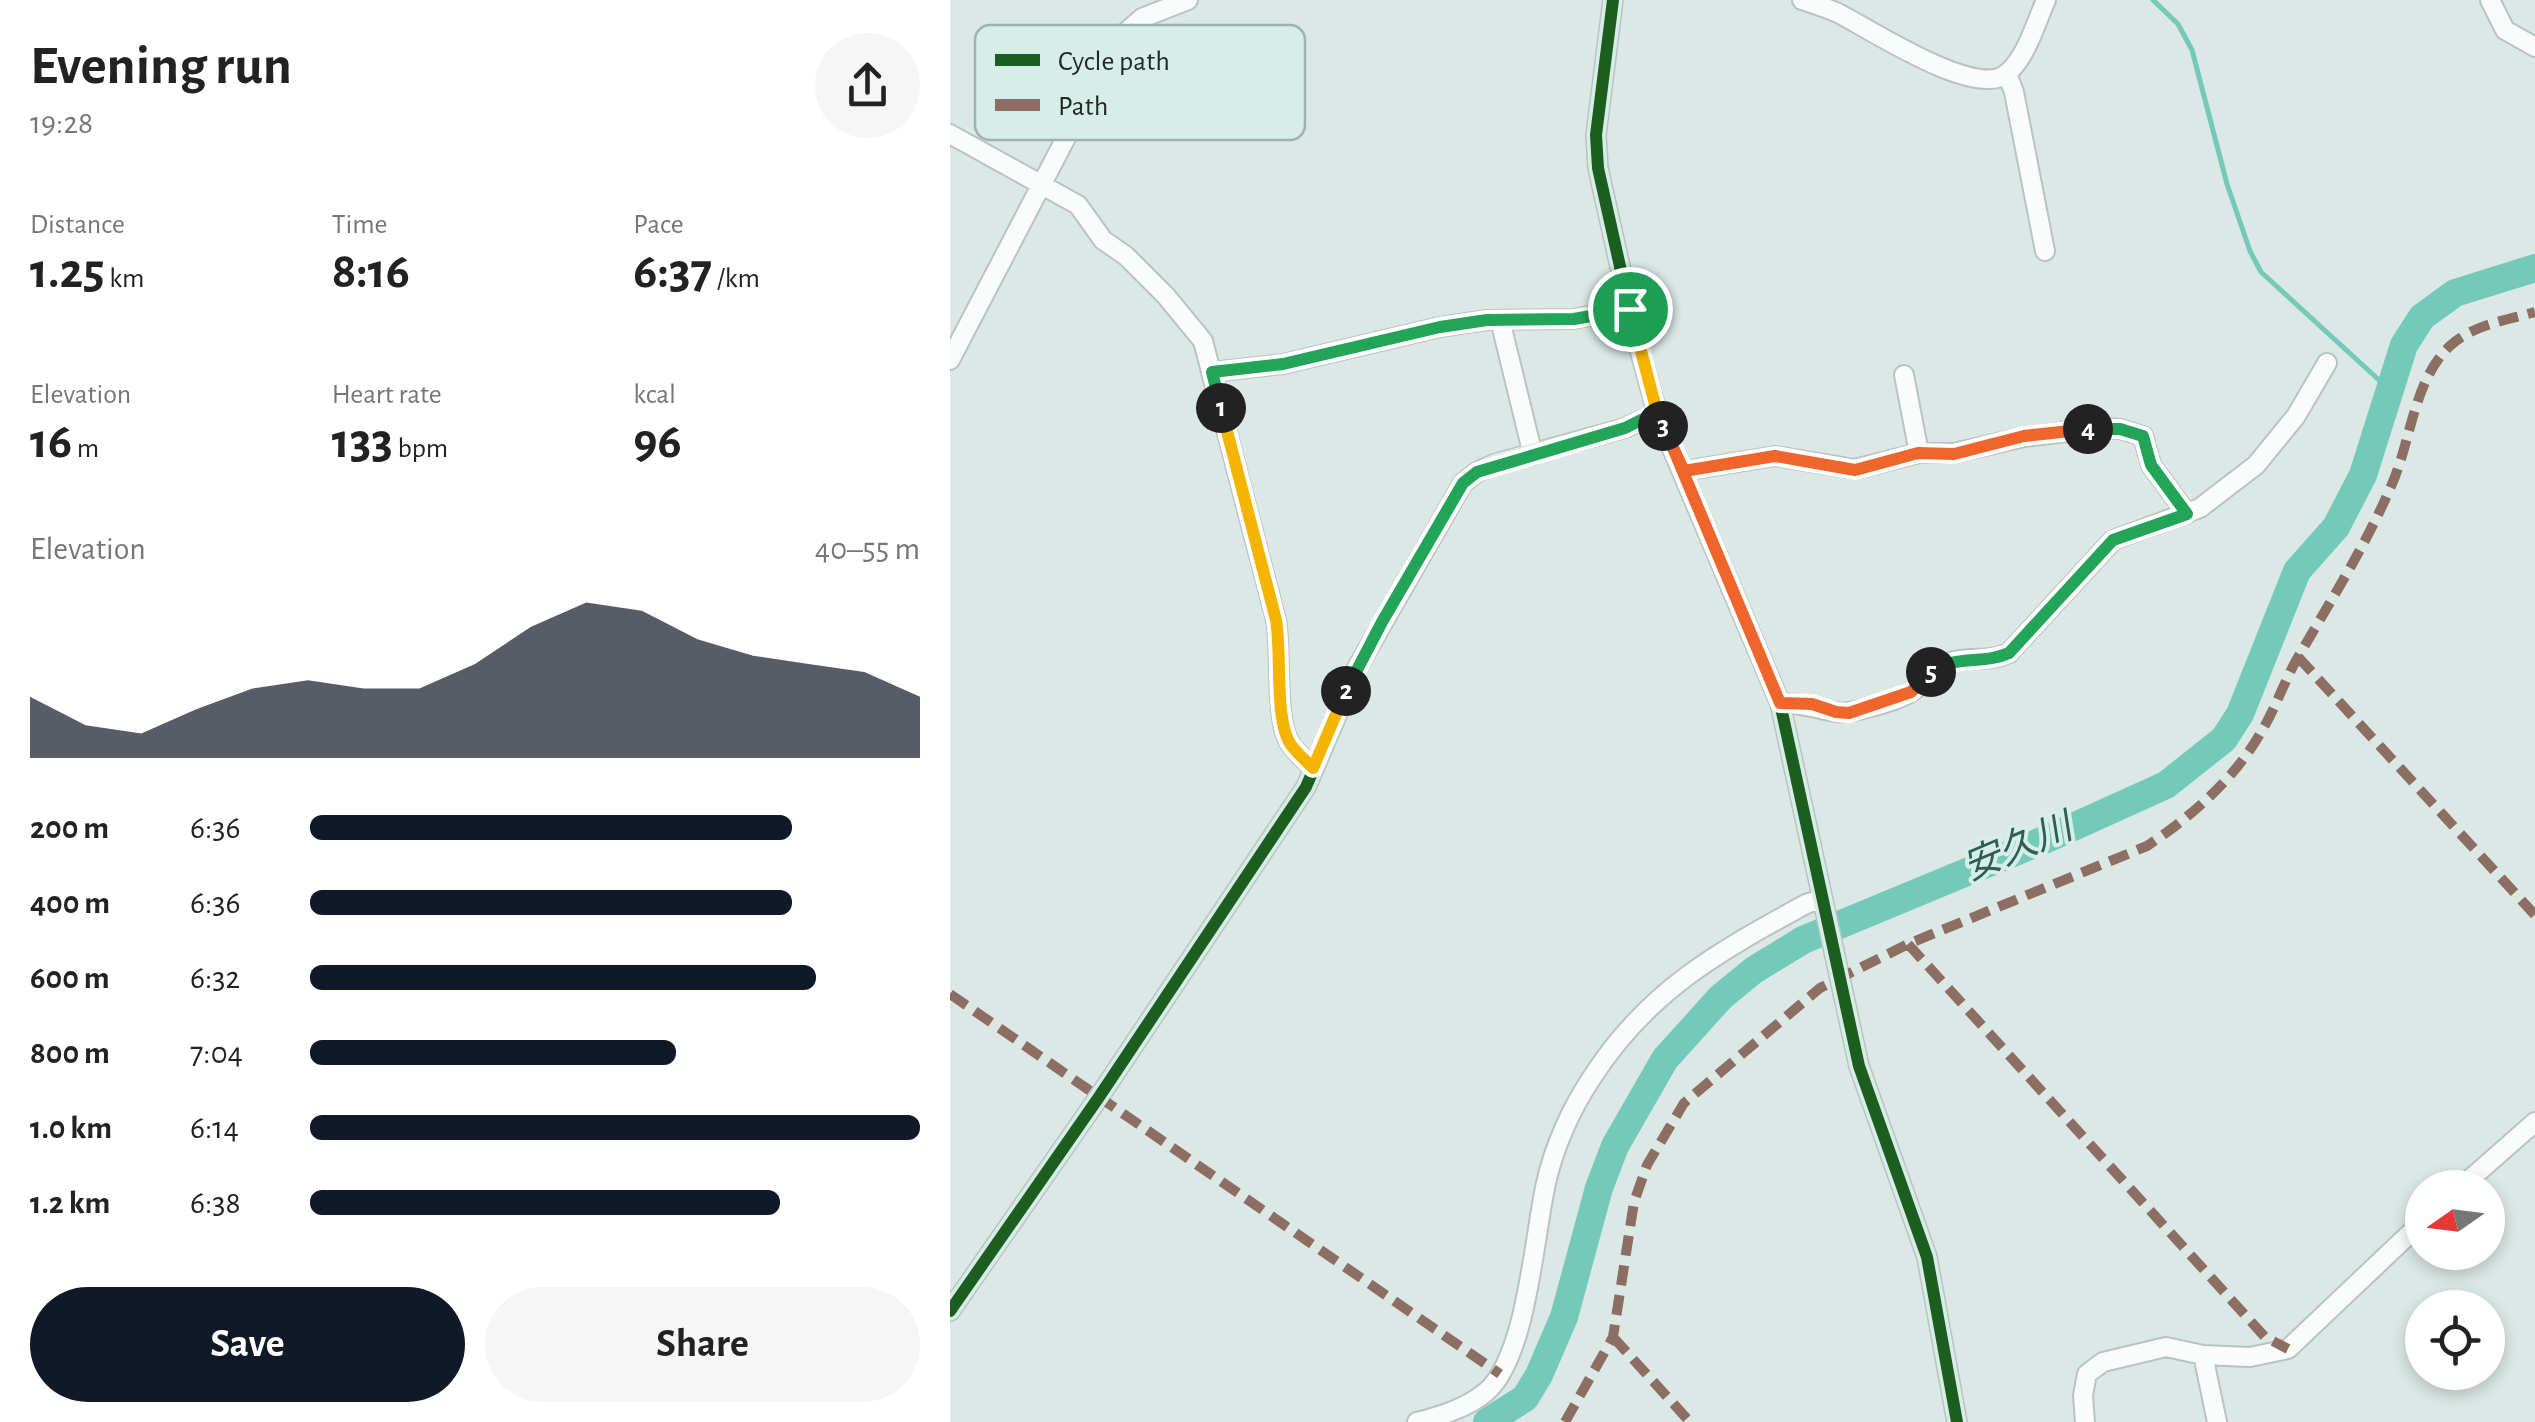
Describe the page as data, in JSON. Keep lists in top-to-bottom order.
{
  "water": ["安久川"],
  "legend": ["Cycle path", "Path"],
  "north": "left",
  "page": {
    "heading": ["Evening run", "19:28"],
    "stats": [
      ["Distance", "1.25 km"],
      ["Time", "8:16"],
      ["Pace", "6:37 /km"],
      ["Elevation", "16 m"],
      ["Heart rate", "133 bpm"],
      ["kcal", "96"]
    ],
    "pins": [
      "1",
      "3",
      "4",
      "5",
      "2"
    ],
    "chart": ["Elevation", "40–55 m"],
    "list": [
      {
        "name": "200 m",
        "note": "6:36"
      },
      {
        "name": "400 m",
        "note": "6:36"
      },
      {
        "name": "600 m",
        "note": "6:32"
      },
      {
        "name": "800 m",
        "note": "7:04"
      },
      {
        "name": "1.0 km",
        "note": "6:14"
      },
      {
        "name": "1.2 km",
        "note": "6:38"
      }
    ],
    "buttons": ["Save", "Share"]
  }
}
